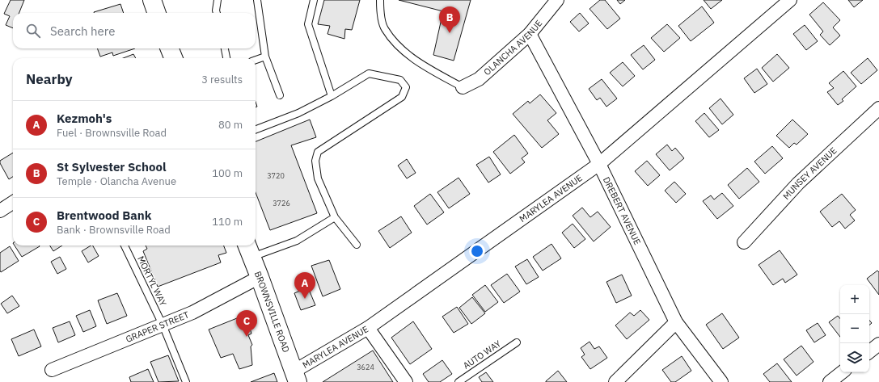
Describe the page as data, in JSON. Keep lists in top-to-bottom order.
{
  "streets": {
    "main road": ["BROWNSVILLE ROAD"],
    "street": [
      "OLANCHA AVENUE",
      "MUNSEY AVENUE",
      "MARYLEA AVENUE",
      "DREBERT AVENUE",
      "GRAPER STREET"
    ],
    "lane": ["MORTYL WAY", "AUTO WAY"]
  },
  "crossings": [
    ["OLANCHA AVENUE", "DREBERT AVENUE"],
    ["MARYLEA AVENUE", "DREBERT AVENUE"],
    ["MARYLEA AVENUE", "BROWNSVILLE ROAD"],
    ["MORTYL WAY", "GRAPER STREET"],
    ["BROWNSVILLE ROAD", "GRAPER STREET"]
  ],
  "house_numbers": ["3720", "3726", "3624"],
  "page": {
    "pins": ["B", "A", "C"],
    "search": "Search here",
    "heading": ["Nearby", "3 results"],
    "list": [
      {
        "mark": "A",
        "name": "Kezmoh's",
        "note": "Fuel · Brownsville Road",
        "value": "80 m"
      },
      {
        "mark": "B",
        "name": "St Sylvester School",
        "note": "Temple · Olancha Avenue",
        "value": "100 m"
      },
      {
        "mark": "C",
        "name": "Brentwood Bank",
        "note": "Bank · Brownsville Road",
        "value": "110 m"
      }
    ],
    "map_buttons": ["+", "−"]
  }
}
